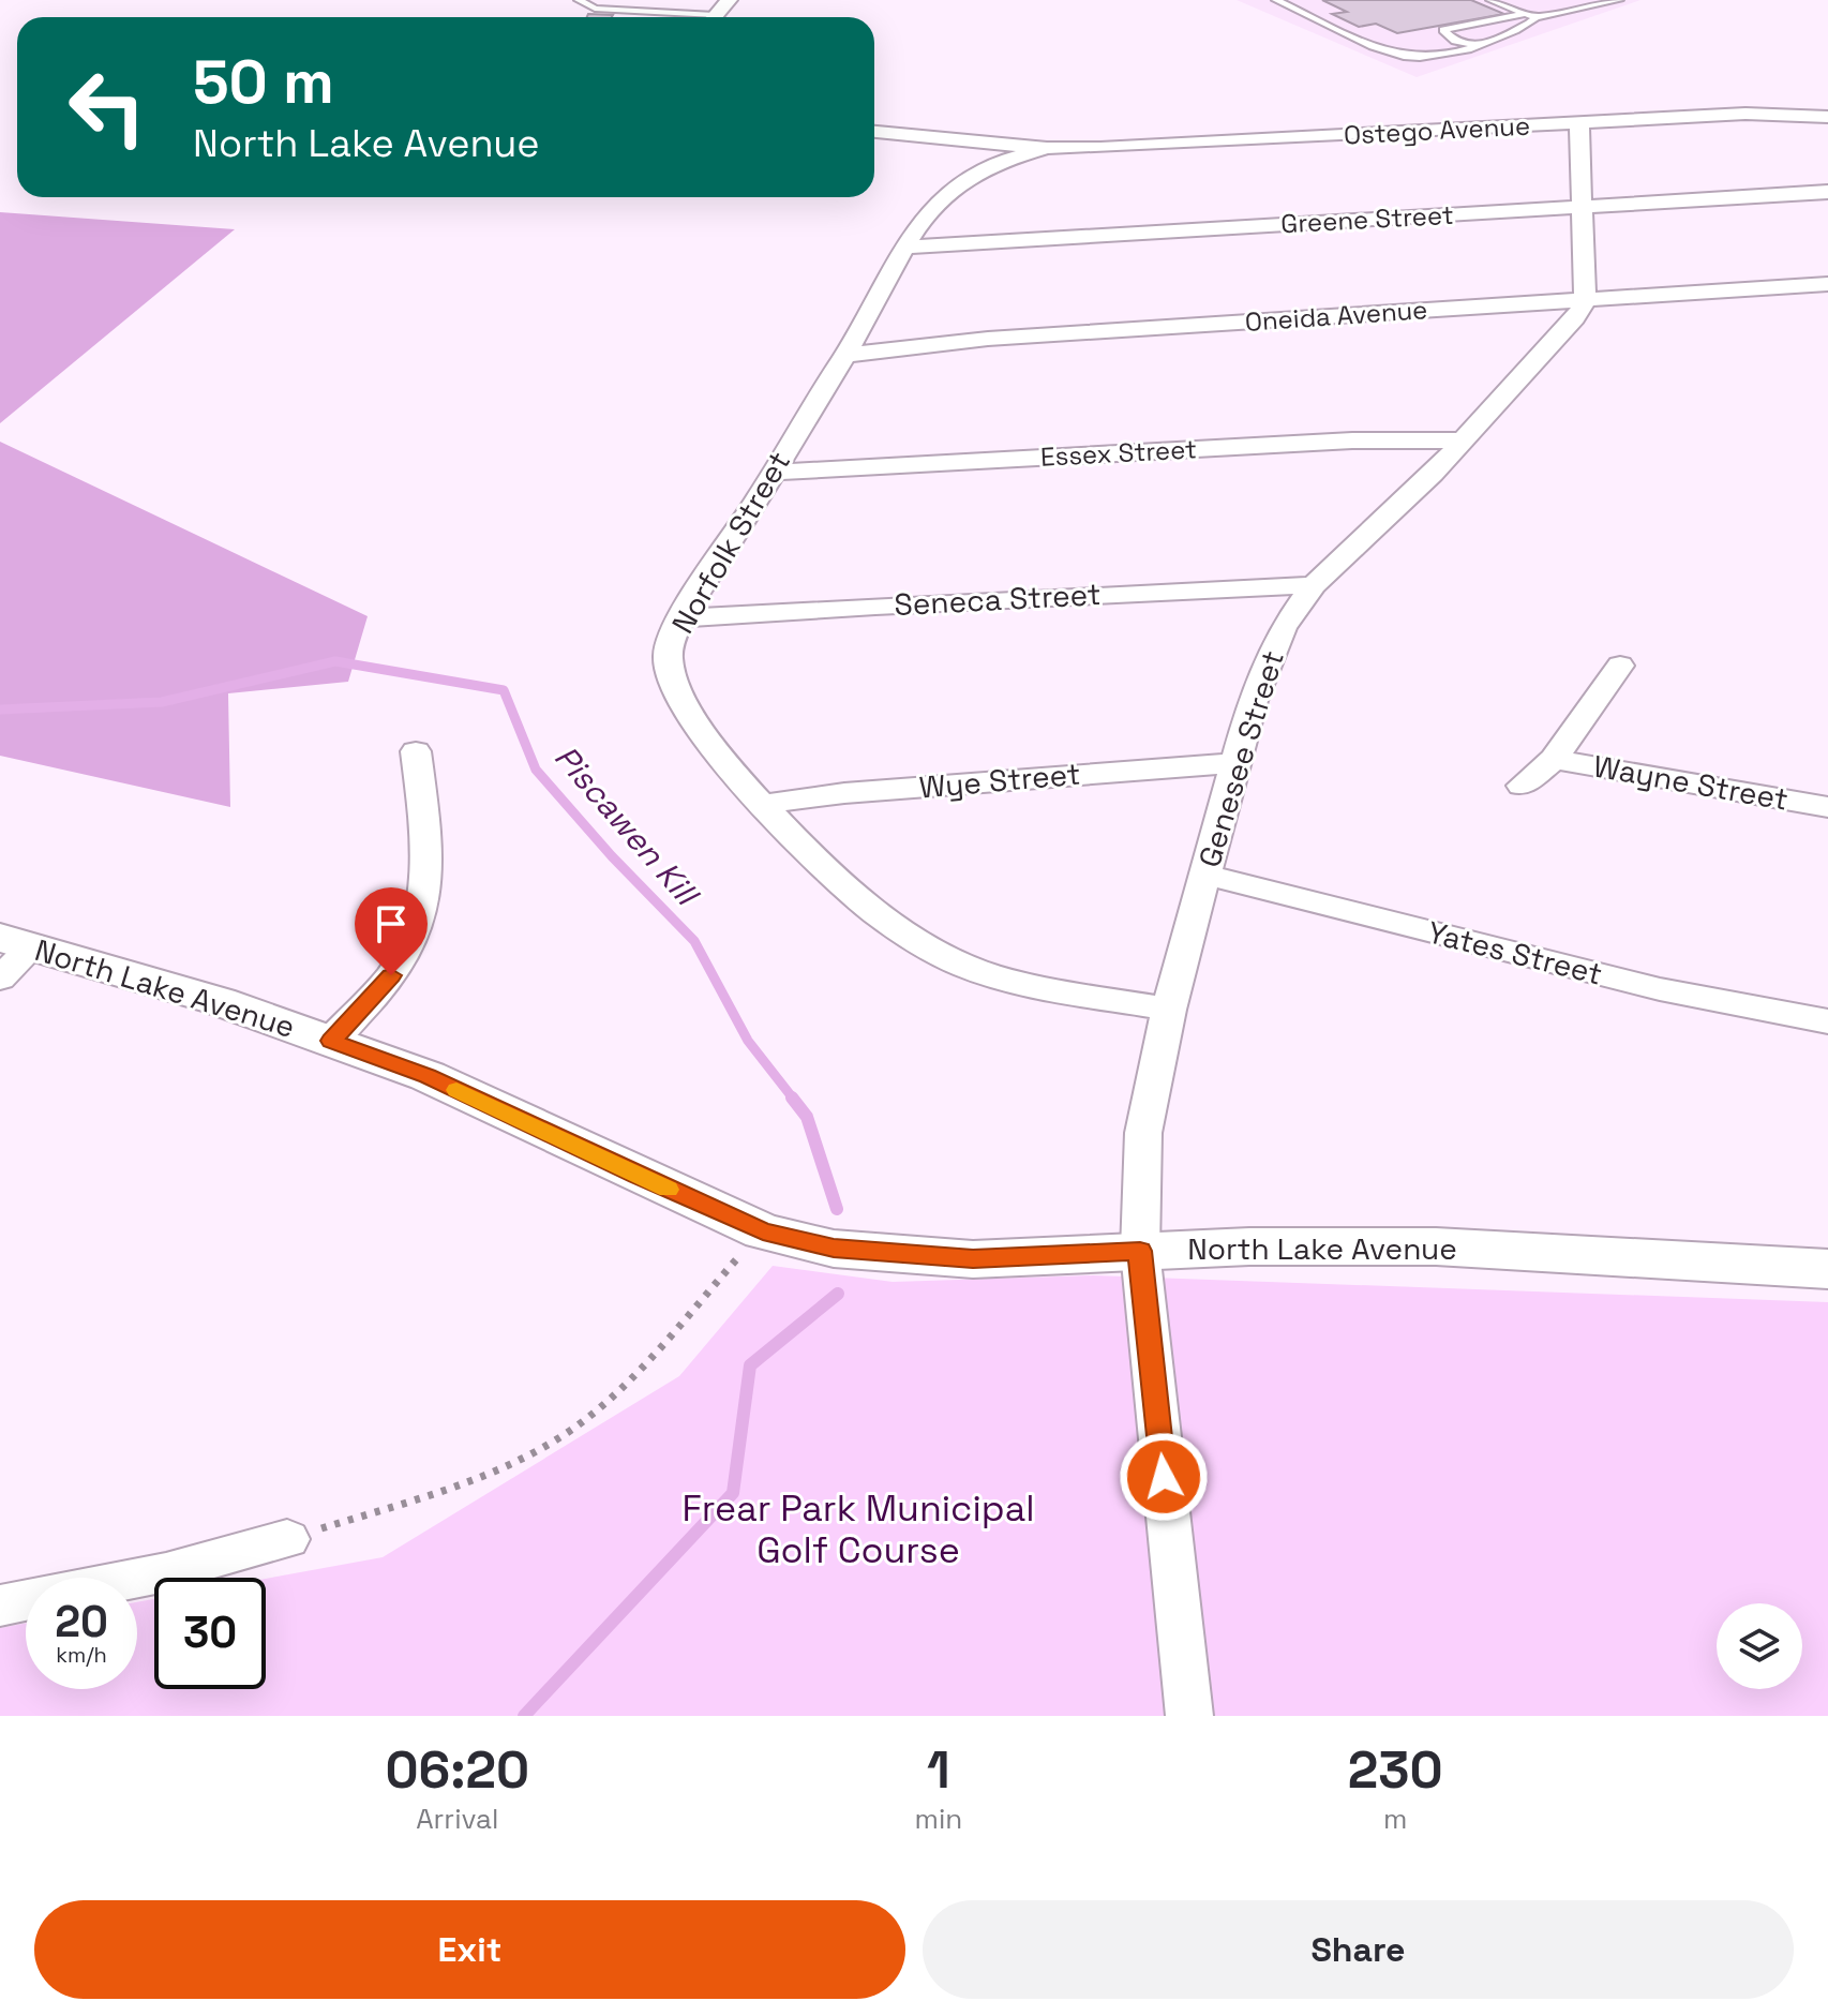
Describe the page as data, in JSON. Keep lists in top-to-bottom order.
{
  "streets": {
    "street": [
      "Ostego Avenue",
      "Greene Street",
      "Oneida Avenue",
      "Essex Street",
      "Norfolk Street",
      "Seneca Street",
      "Genesee Street",
      "Wye Street",
      "Wayne Street",
      "Yates Street",
      "North Lake Avenue"
    ]
  },
  "crossings": [
    ["Ostego Avenue", "Norfolk Street"],
    ["Greene Street", "Norfolk Street"],
    ["Oneida Avenue", "Norfolk Street"],
    ["Oneida Avenue", "Genesee Street"],
    ["Essex Street", "Norfolk Street"],
    ["Essex Street", "Genesee Street"],
    ["Norfolk Street", "Seneca Street"],
    ["Norfolk Street", "Genesee Street"],
    ["Norfolk Street", "Wye Street"],
    ["Seneca Street", "Genesee Street"],
    ["Genesee Street", "Wye Street"],
    ["Genesee Street", "Yates Street"],
    ["Genesee Street", "North Lake Avenue"]
  ],
  "water": ["Piscawen Kill"],
  "parks": ["Frear Park Municipal Golf Course"],
  "page": {
    "turn": ["50 m", "North Lake Avenue"],
    "speed": "20 km/h",
    "limit": "30",
    "eta": [
      "06:20",
      "Arrival",
      "1",
      "min",
      "230",
      "m"
    ],
    "buttons": ["Exit", "Share"]
  }
}
